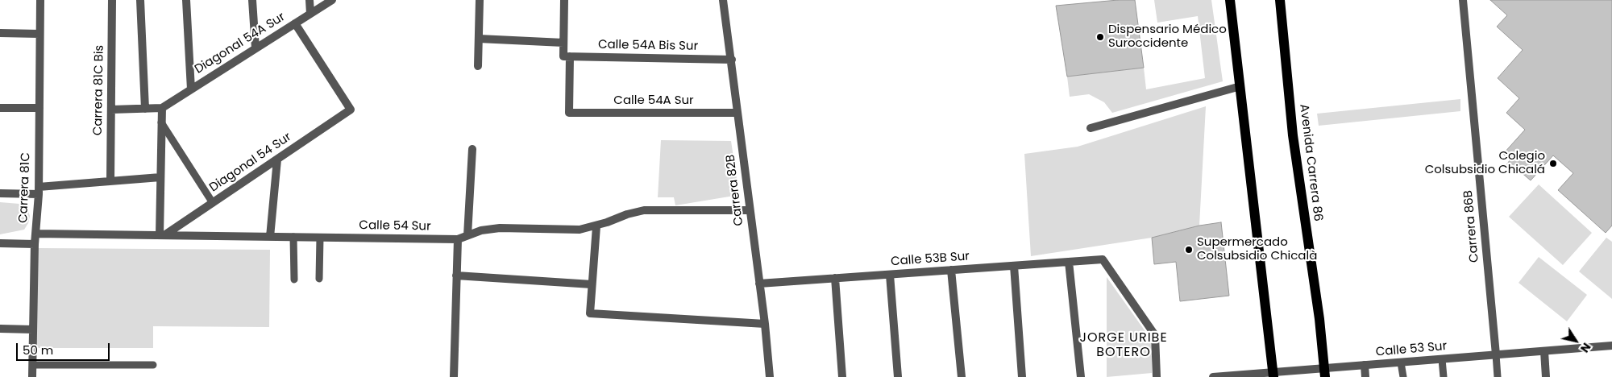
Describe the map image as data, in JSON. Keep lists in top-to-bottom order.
{
  "streets": {
    "main road": ["Avenida Carrera 86"],
    "street": [
      "Diagonal 54A Sur",
      "Calle 54A Bis Sur",
      "Carrera 81C Bis",
      "Calle 54A Sur",
      "Diagonal 54 Sur",
      "Carrera 81C",
      "Carrera 82B",
      "Calle 54 Sur",
      "Carrera 86B",
      "Calle 53B Sur",
      "Calle 53 Sur"
    ]
  },
  "crossings": [
    ["Diagonal 54A Sur", "Diagonal 54 Sur"],
    ["Calle 54A Bis Sur", "Calle 54A Sur"],
    ["Calle 54A Bis Sur", "Carrera 82B"],
    ["Calle 54A Sur", "Carrera 82B"],
    ["Diagonal 54 Sur", "Calle 54 Sur"],
    ["Avenida Carrera 86", "Calle 53 Sur"],
    ["Carrera 81C", "Calle 54 Sur"],
    ["Carrera 82B", "Calle 54 Sur"],
    ["Carrera 82B", "Calle 53B Sur"],
    ["Carrera 86B", "Calle 53 Sur"]
  ],
  "districts": ["JORGE URIBE BOTERO"],
  "places": ["Dispensario Médico Suroccidente", "Colegio Colsubsidio Chicalá", "Supermercado Colsubsidio Chicalà"],
  "scale_bar": "50 m",
  "north": "bottom right"
}
